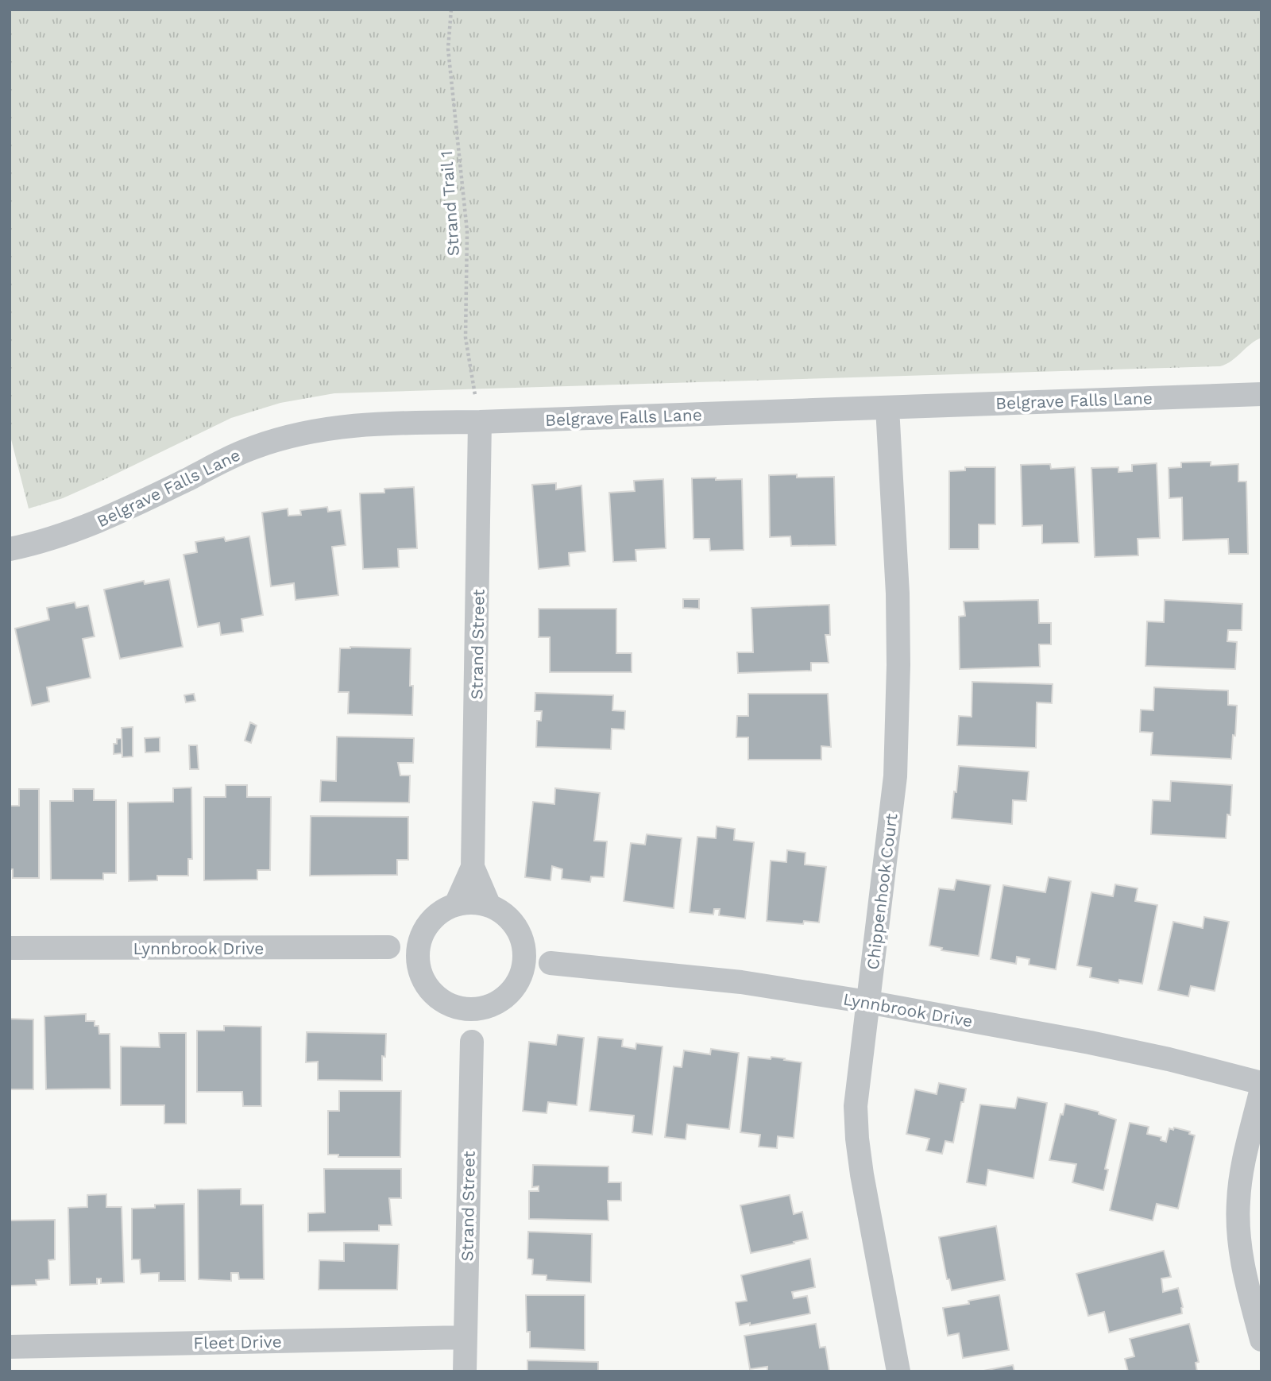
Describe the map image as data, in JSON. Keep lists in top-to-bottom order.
{
  "streets": {
    "street": [
      "Belgrave Falls Lane",
      "Strand Street",
      "Chippenhook Court",
      "Lynnbrook Drive",
      "Fleet Drive"
    ],
    "path": ["Strand Trail 1"]
  },
  "crossings": [
    ["Belgrave Falls Lane", "Strand Street"],
    ["Belgrave Falls Lane", "Chippenhook Court"],
    ["Strand Street", "Lynnbrook Drive"],
    ["Strand Street", "Fleet Drive"],
    ["Chippenhook Court", "Lynnbrook Drive"]
  ]
}
